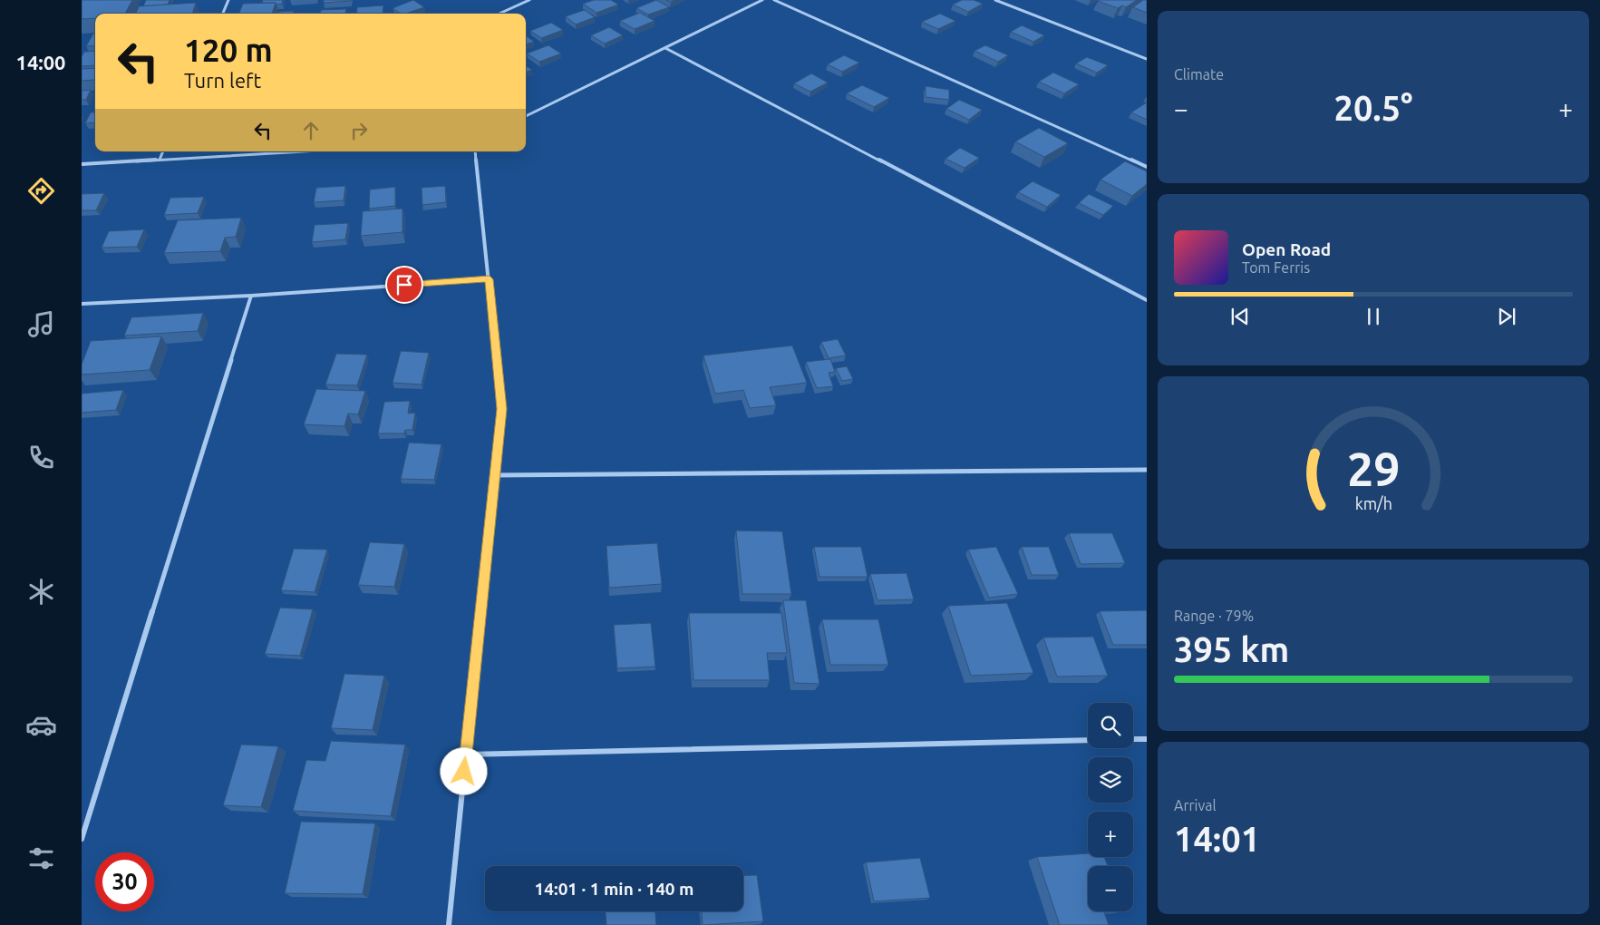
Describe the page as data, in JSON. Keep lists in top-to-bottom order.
{
  "page": {
    "tabs": "14:00",
    "tile": [
      "Climate",
      ["Range · 79%", "395 km"],
      ["Arrival", "14:01"]
    ],
    "turn": ["120 m", "Turn left"],
    "heat": ["−", "20.5°", "+"],
    "song": ["Open Road", "Tom Ferris"],
    "map_buttons": ["+", "−"],
    "limit": "30",
    "trip": "14:01 · 1 min · 140 m",
    "gauge": ["29", "km/h"]
  }
}
